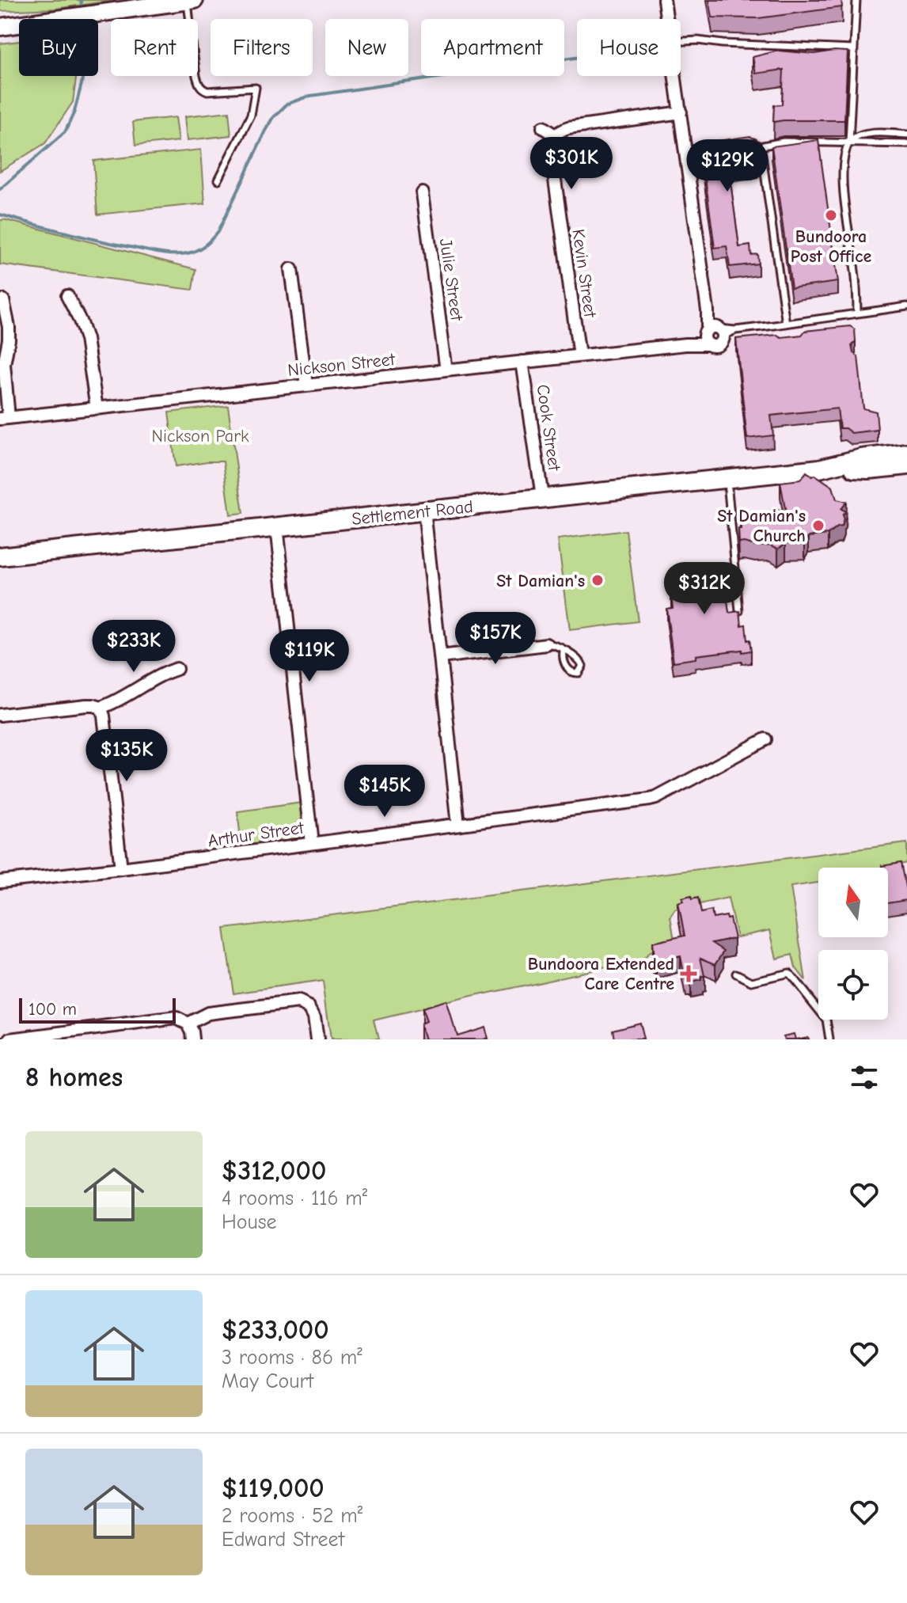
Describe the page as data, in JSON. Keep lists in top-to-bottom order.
{
  "streets": {
    "main road": ["Settlement Road"],
    "street": [
      "Kevin Street",
      "Julie Street",
      "Nickson Street",
      "Cook Street",
      "Arthur Street"
    ]
  },
  "crossings": [
    ["Kevin Street", "Nickson Street"],
    ["Julie Street", "Nickson Street"],
    ["Nickson Street", "Cook Street"],
    ["Cook Street", "Settlement Road"]
  ],
  "parks": ["Nickson Park"],
  "places": {
    "other": ["Bundoora Post Office", "St Damian's Church", "St Damian's"],
    "health": ["Bundoora Extended Care Centre"]
  },
  "scale_bar": "100 m",
  "north": "top",
  "page": {
    "chip": [
      "Buy",
      "Rent",
      "Filters",
      "New",
      "Apartment",
      "House"
    ],
    "price": [
      "$301K",
      "$129K",
      "$312K",
      "$157K",
      "$233K",
      "$119K",
      "$135K",
      "$145K"
    ],
    "scale": "100 m",
    "heading": "8 homes",
    "list": [
      {
        "name": "$312,000",
        "note": "4 rooms · 116 m² · House"
      },
      {
        "name": "$233,000",
        "note": "3 rooms · 86 m² · May Court"
      },
      {
        "name": "$119,000",
        "note": "2 rooms · 52 m² · Edward Street"
      }
    ]
  }
}
